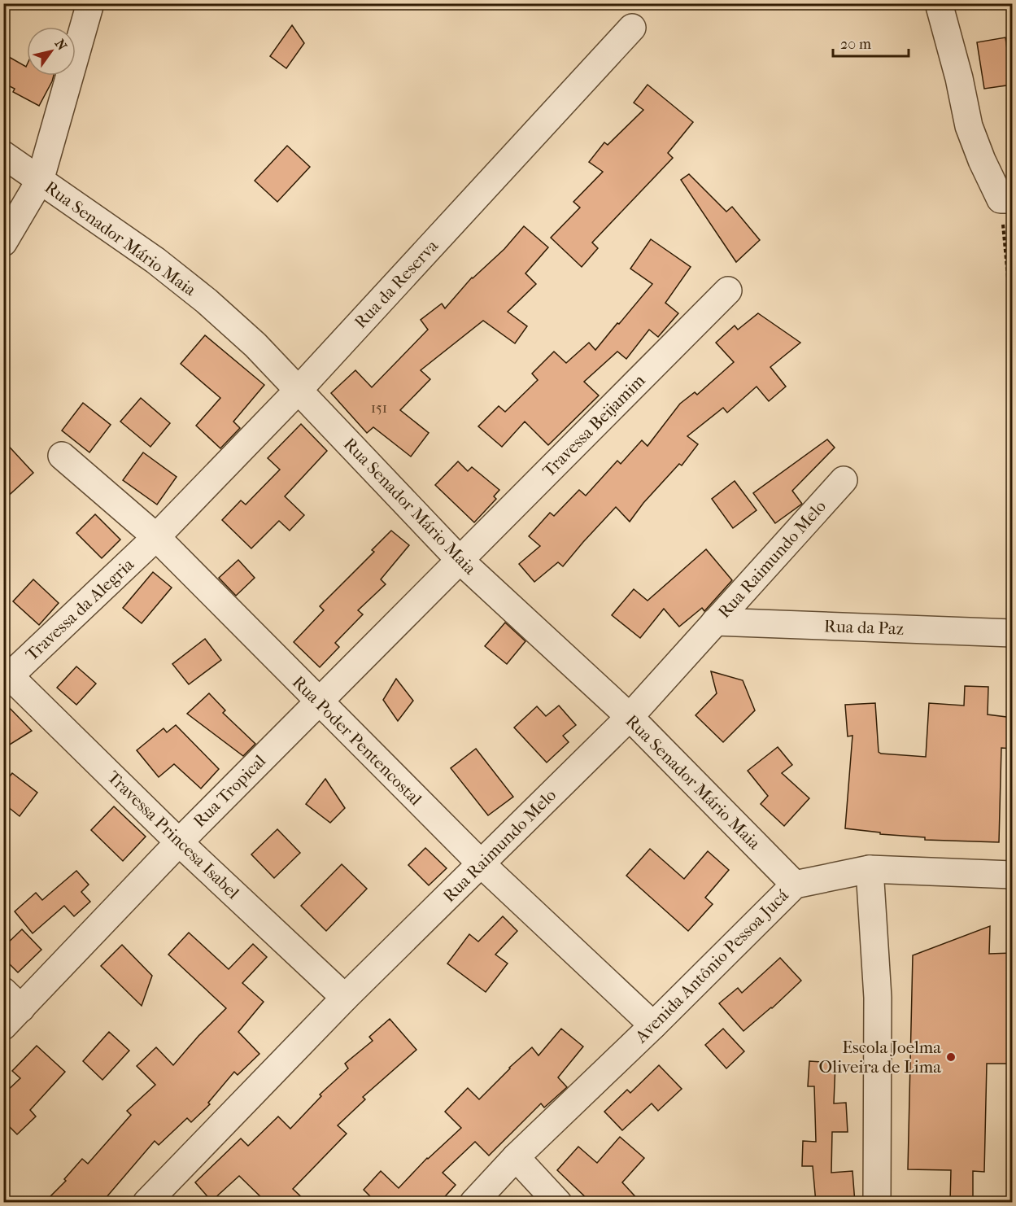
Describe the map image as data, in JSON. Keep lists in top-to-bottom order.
{
  "streets": {
    "street": [
      "Rua Senador Mário Maia",
      "Rua da Reserva",
      "Travessa Beijamim",
      "Rua Raimundo Melo",
      "Travessa da Alegria",
      "Rua da Paz",
      "Rua Poder Pentencostal",
      "Rua Tropical",
      "Travessa Princesa Isabel",
      "Avenida Antônio Pessoa Jucá"
    ]
  },
  "crossings": [
    ["Rua Senador Mário Maia", "Rua da Reserva"],
    ["Rua Senador Mário Maia", "Travessa Beijamim"],
    ["Rua Senador Mário Maia", "Rua Raimundo Melo"],
    ["Rua Senador Mário Maia", "Rua Tropical"],
    ["Rua Senador Mário Maia", "Avenida Antônio Pessoa Jucá"],
    ["Rua da Reserva", "Travessa da Alegria"],
    ["Rua da Reserva", "Rua Poder Pentencostal"],
    ["Travessa Beijamim", "Rua Tropical"],
    ["Rua Raimundo Melo", "Rua da Paz"],
    ["Rua Raimundo Melo", "Rua Poder Pentencostal"],
    ["Rua Raimundo Melo", "Travessa Princesa Isabel"],
    ["Travessa da Alegria", "Rua Poder Pentencostal"],
    ["Travessa da Alegria", "Travessa Princesa Isabel"],
    ["Rua Poder Pentencostal", "Rua Tropical"],
    ["Rua Poder Pentencostal", "Avenida Antônio Pessoa Jucá"],
    ["Rua Tropical", "Travessa Princesa Isabel"]
  ],
  "places": ["Escola Joelma Oliveira de Lima"],
  "house_numbers": ["151"],
  "scale_bar": "20 m",
  "north": "top right"
}
